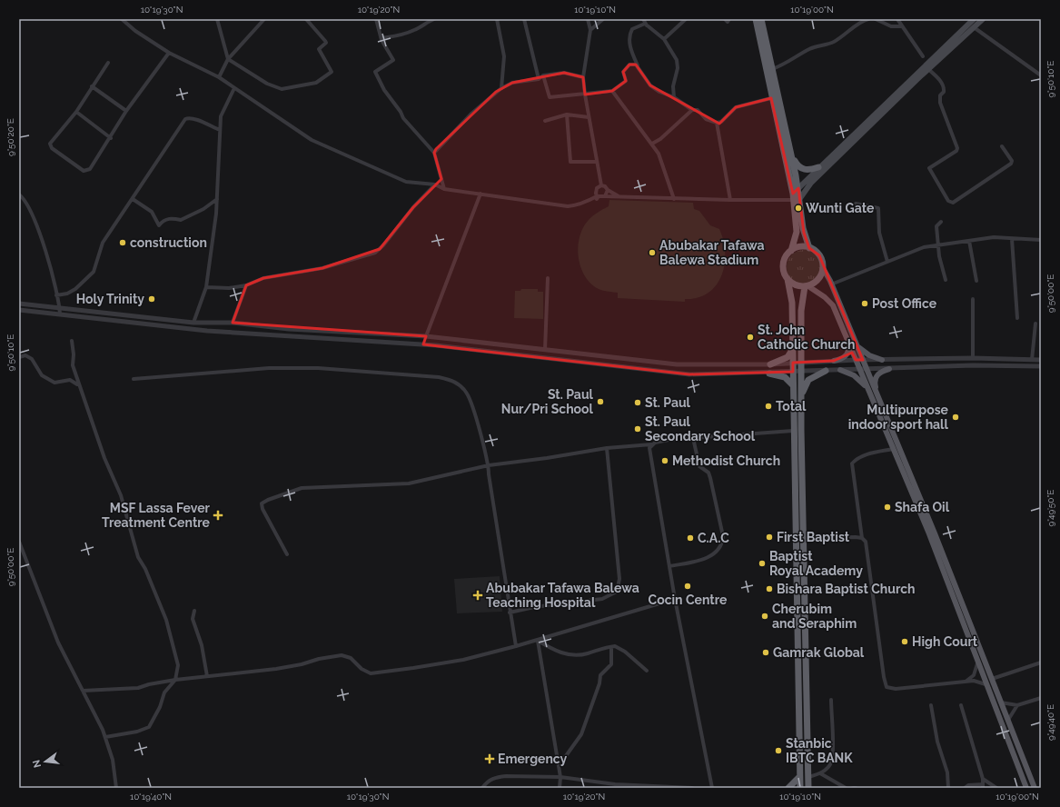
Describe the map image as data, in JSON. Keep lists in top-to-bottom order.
{
  "places": {
    "other": [
      "Wunti Gate",
      "construction",
      "Abubakar Tafawa Balewa Stadium",
      "Holy Trinity",
      "Post Office",
      "St. John Catholic Church",
      "St. Paul Nur/Pri School",
      "St. Paul",
      "Total",
      "Multipurpose indoor sport hall",
      "St. Paul Secondary School",
      "Methodist Church",
      "Shafa Oil",
      "First Baptist",
      "C.A.C",
      "Baptist Royal Academy",
      "Cocin Centre",
      "Bishara Baptist Church",
      "Cherubim and Seraphim",
      "High Court",
      "Gamrak Global",
      "Stanbic IBTC BANK"
    ],
    "health": ["MSF Lassa Fever Treatment Centre", "Abubakar Tafawa Balewa Teaching Hospital", "Emergency"]
  },
  "north": "left",
  "coordinates": [
    "10°19'30\"N",
    "10°19'20\"N",
    "10°19'10\"N",
    "10°19'00\"N",
    "9°50'10\"E",
    "9°50'20\"E",
    "9°50'00\"E",
    "9°49'50\"E",
    "9°49'40\"E",
    "10°19'40\"N"
  ]
}
